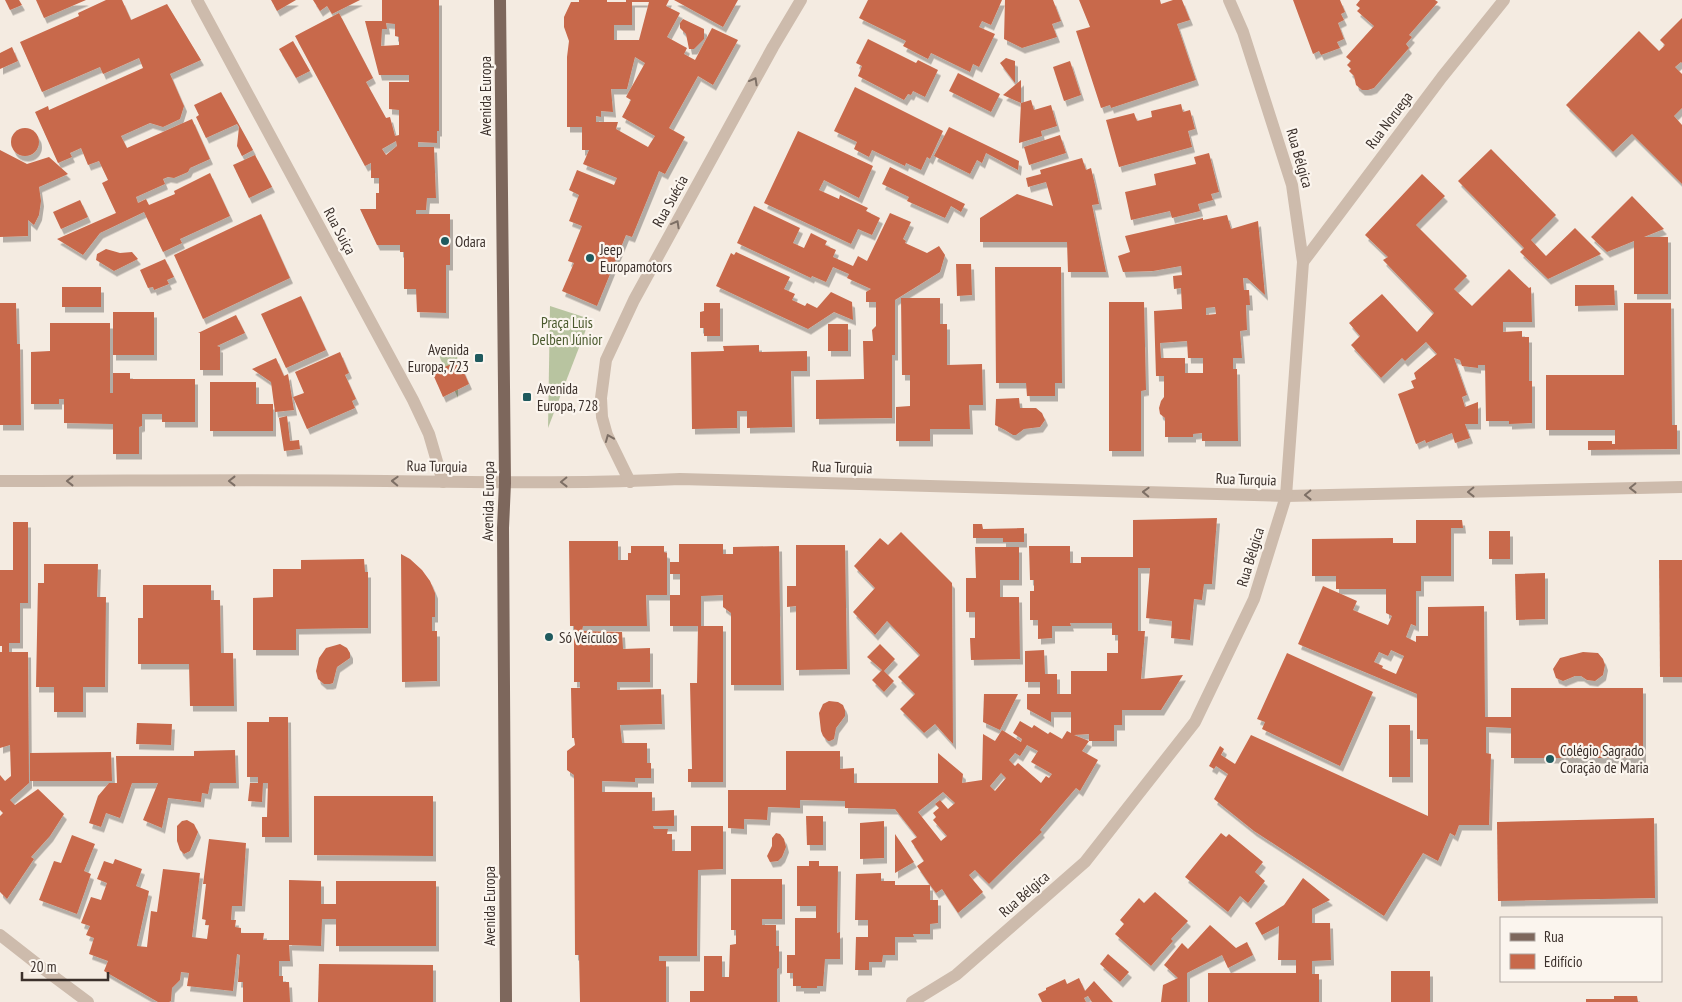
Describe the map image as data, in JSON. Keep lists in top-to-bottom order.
{
  "streets": {
    "main road": ["Avenida Europa"],
    "street": [
      "Rua Noruega",
      "Rua Bélgica",
      "Rua Suécia",
      "Rua Suiça",
      "Rua Turquia"
    ]
  },
  "crossings": [
    ["Avenida Europa", "Rua Turquia"],
    ["Rua Noruega", "Rua Bélgica"],
    ["Rua Bélgica", "Rua Turquia"],
    ["Rua Suécia", "Rua Turquia"],
    ["Rua Suiça", "Rua Turquia"]
  ],
  "one_way": ["Rua Suécia", "Rua Turquia"],
  "parks": ["Praça Luis Delben Júnior"],
  "places": {
    "other": [
      "Odara",
      "Jeep Europamotors",
      "Só Veículos",
      "Colégio Sagrado Coração de Maria"
    ],
    "transit": ["Avenida Europa, 723", "Avenida Europa, 728"]
  },
  "legend": ["Rua", "Edifício"],
  "scale_bar": "20 m"
}
